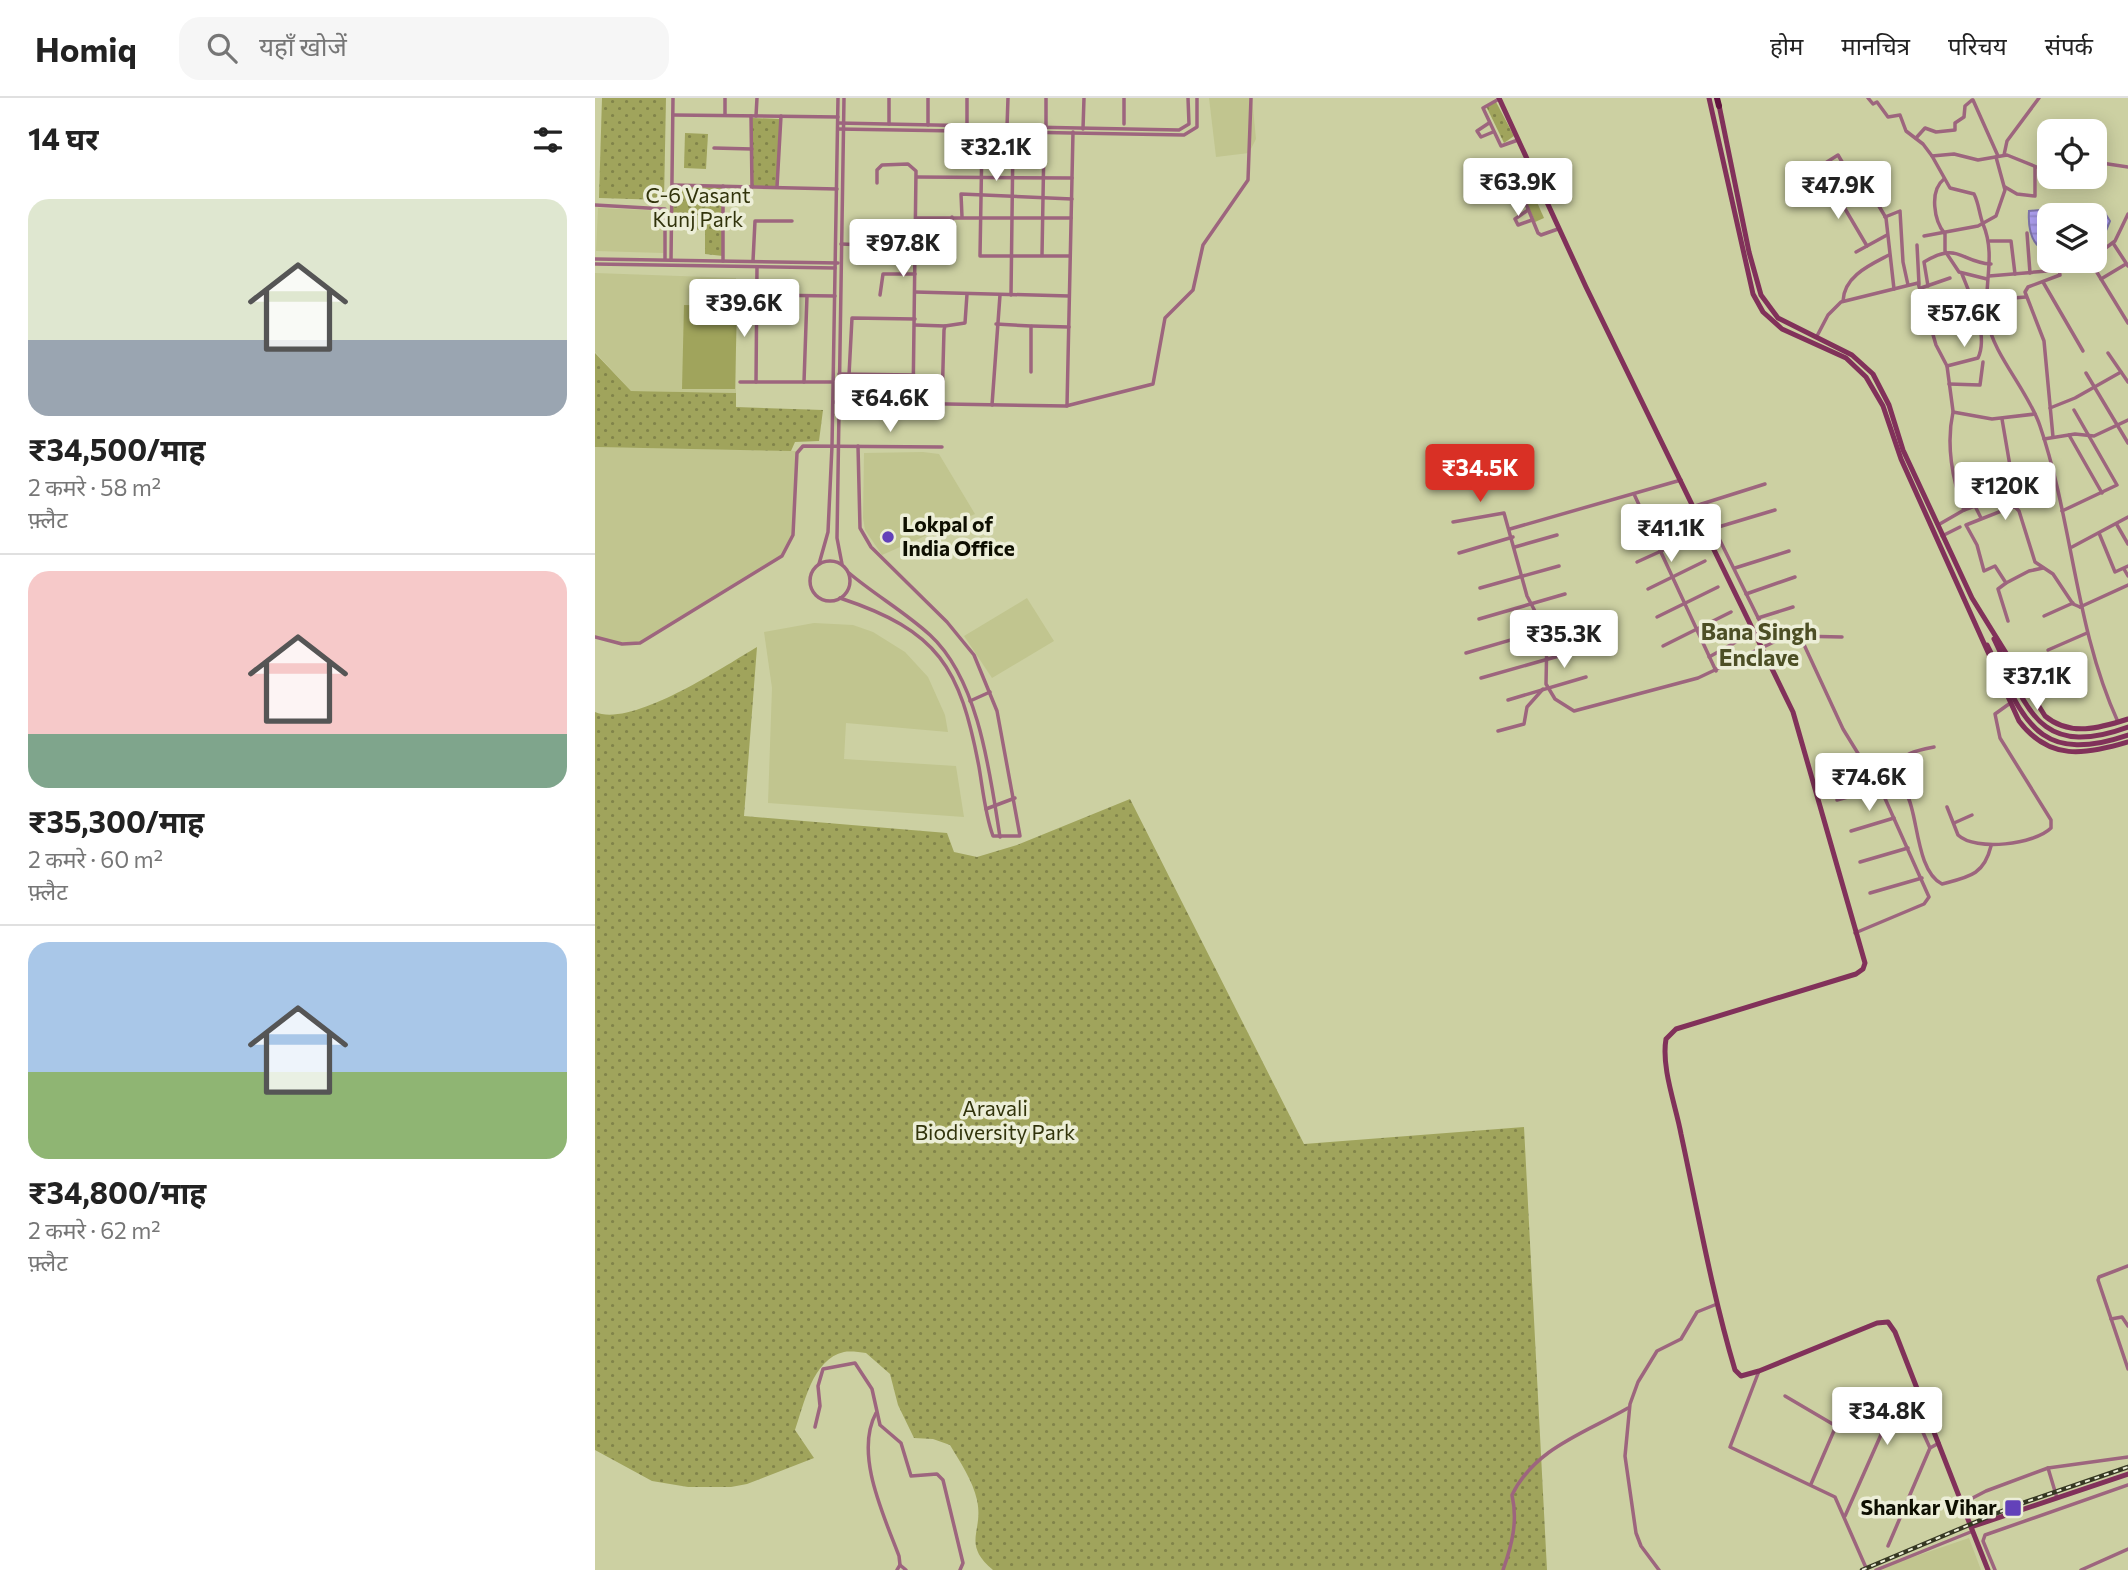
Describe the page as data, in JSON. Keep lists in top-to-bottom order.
{
  "districts": ["Bana Singh Enclave"],
  "parks": ["C-6 Vasant Kunj Park", "Aravali Biodiversity Park"],
  "places": {
    "other": ["Lokpal of India Office"],
    "transit": ["Shankar Vihar"]
  },
  "page": {
    "header": "Homiq",
    "search": "यहाँ खोजें",
    "nav": [
      "होम",
      "मानचित्र",
      "परिचय",
      "संपर्क"
    ],
    "heading": "14 घर",
    "price": [
      "₹32.1K",
      "₹63.9K",
      "₹47.9K",
      "₹97.8K",
      "₹39.6K",
      "₹57.6K",
      "₹64.6K",
      "₹34.5K",
      "₹120K",
      "₹41.1K",
      "₹35.3K",
      "₹37.1K",
      "₹74.6K",
      "₹34.8K"
    ],
    "list": [
      {
        "name": "₹34,500/माह",
        "note": "2 कमरे · 58 m² · फ़्लैट"
      },
      {
        "name": "₹35,300/माह",
        "note": "2 कमरे · 60 m² · फ़्लैट"
      },
      {
        "name": "₹34,800/माह",
        "note": "2 कमरे · 62 m² · फ़्लैट"
      }
    ]
  }
}
